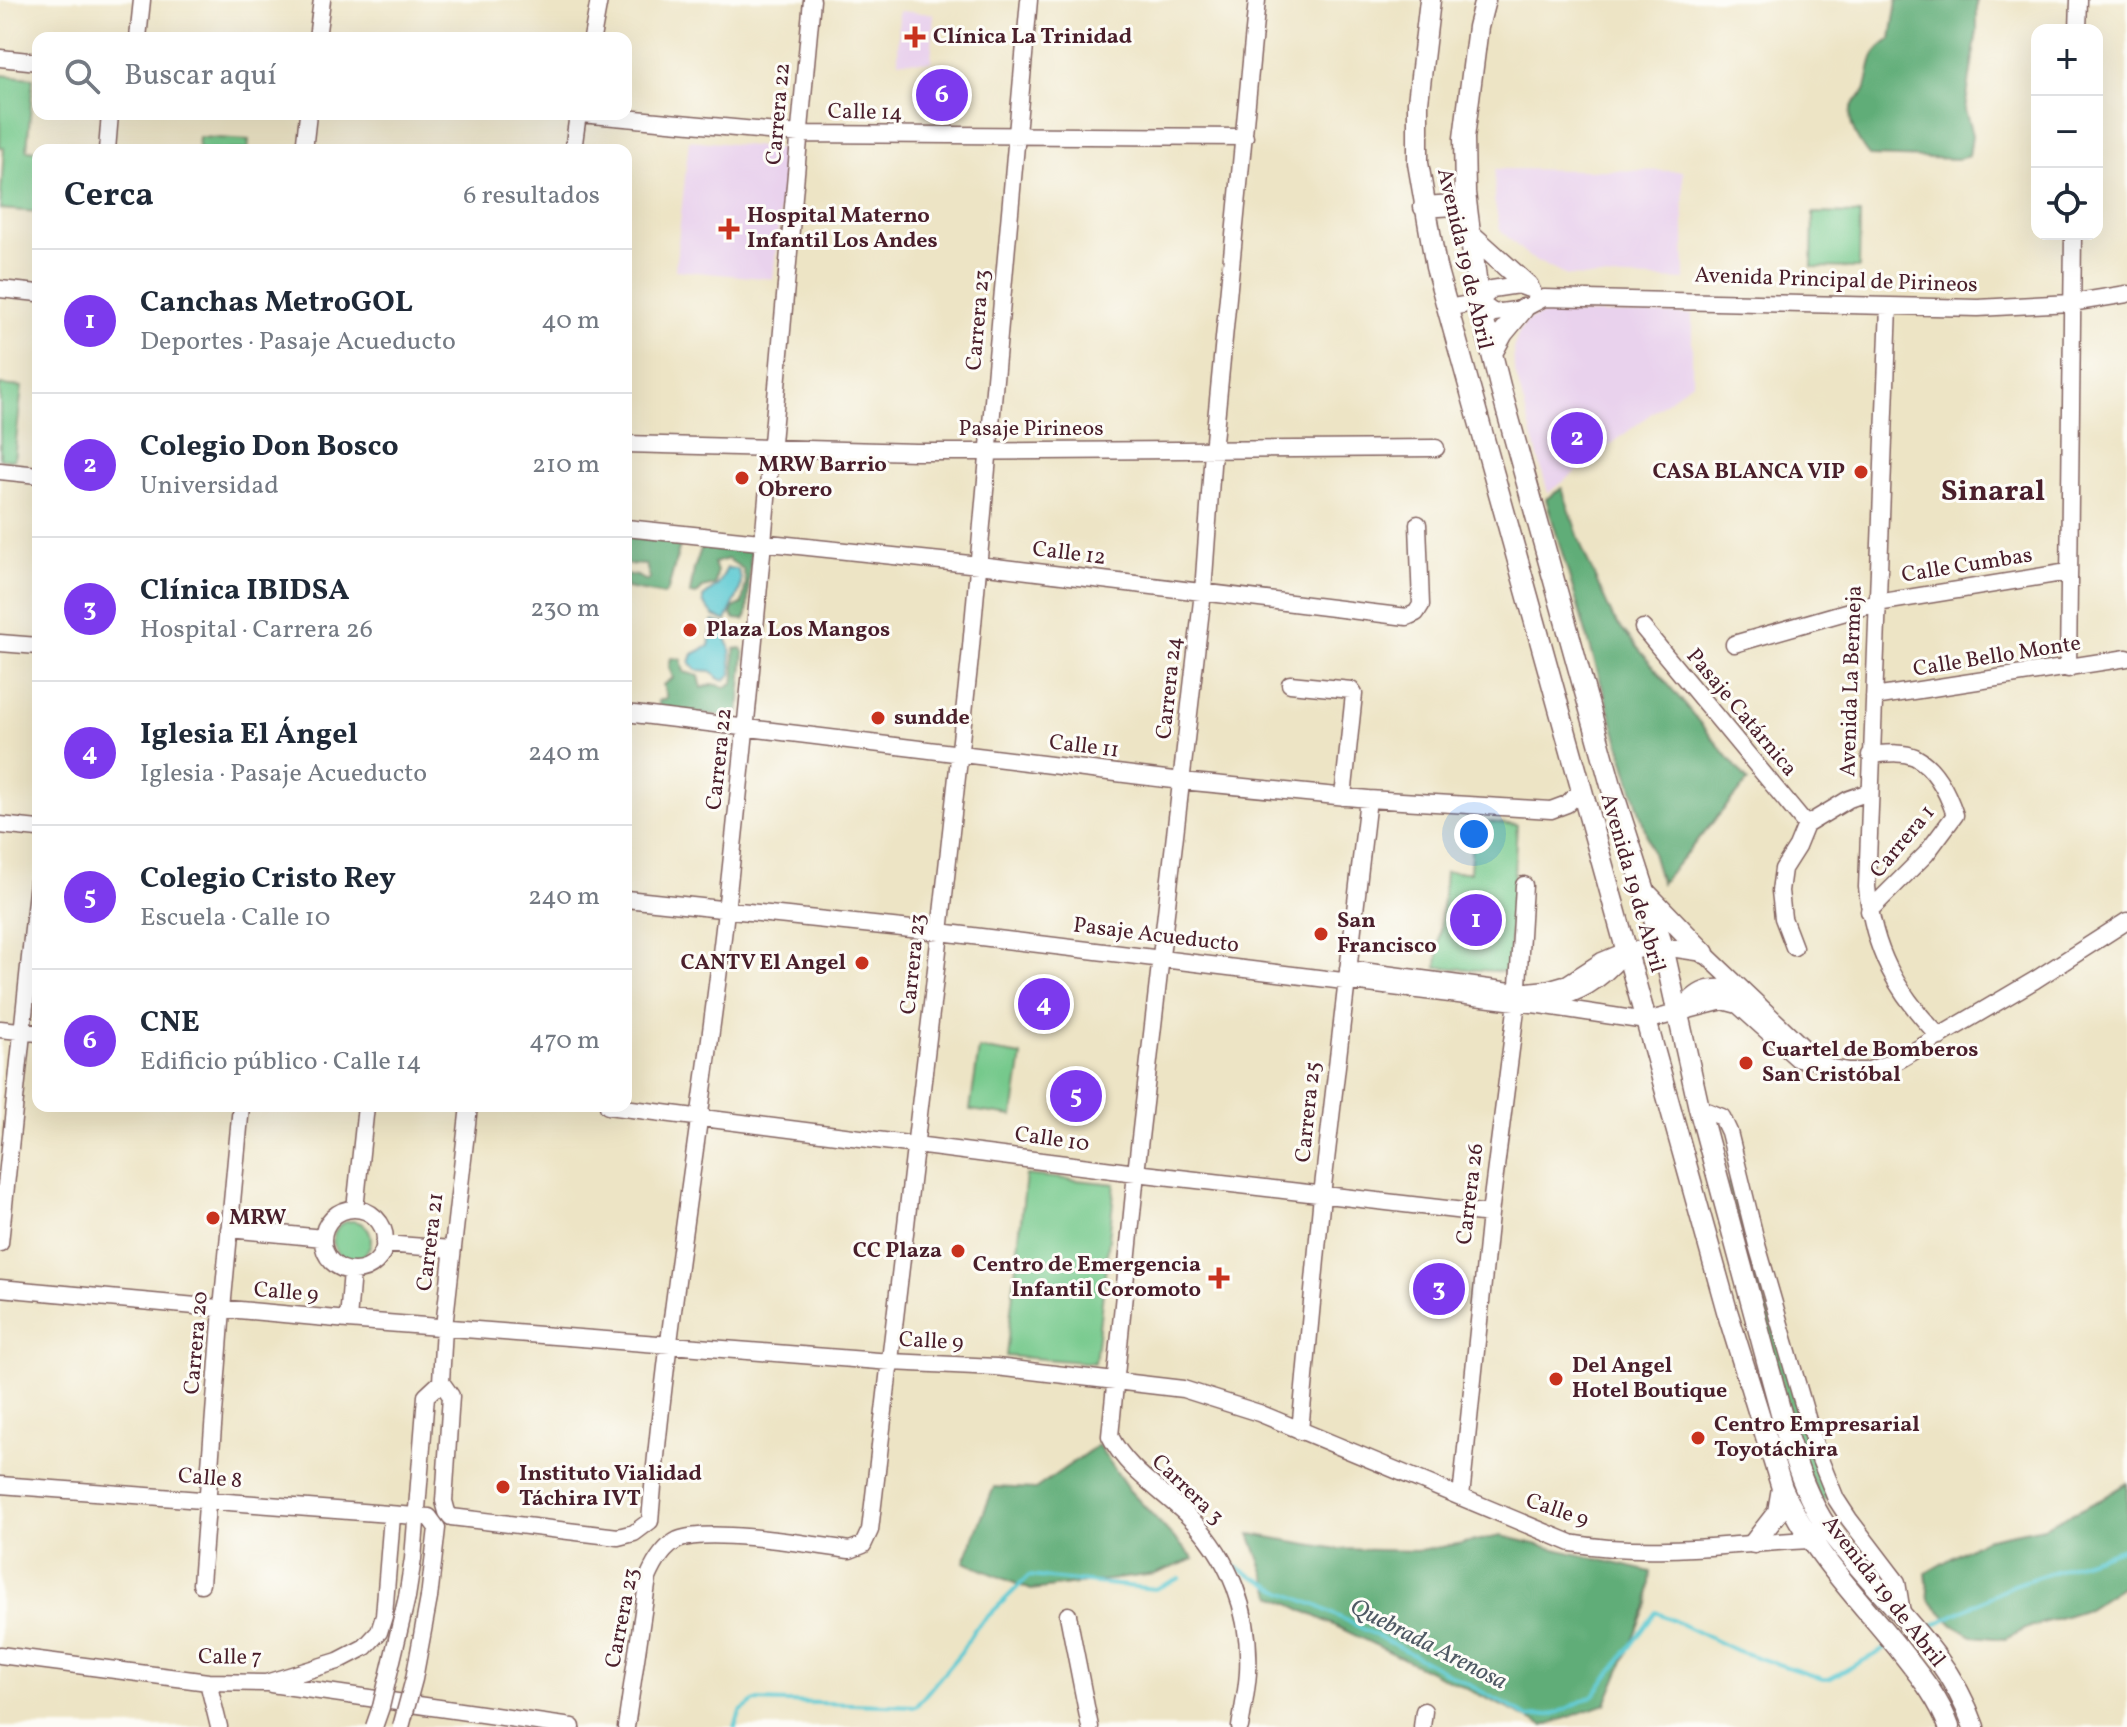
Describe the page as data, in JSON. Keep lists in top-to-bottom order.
{
  "streets": {
    "main road": ["Avenida 19 de Abril"],
    "street": [
      "Calle 14",
      "Carrera 22",
      "Avenida Principal de Pirineos",
      "Carrera 23",
      "Pasaje Pirineos",
      "Calle 12",
      "Calle Cumbas",
      "Calle Bello Monte",
      "Avenida La Bermeja",
      "Carrera 24",
      "Pasaje Catárnica",
      "Calle 11",
      "Carrera 1",
      "Pasaje Acueducto",
      "Carrera 25",
      "Calle 10",
      "Carrera 26",
      "Carrera 21",
      "Calle 9",
      "Carrera 20",
      "Calle 8",
      "Carrera 3",
      "Calle 7"
    ]
  },
  "crossings": [
    ["Calle 14", "Carrera 22"],
    ["Calle 14", "Carrera 23"],
    ["Calle 14", "Carrera 24"],
    ["Carrera 22", "Pasaje Pirineos"],
    ["Carrera 22", "Calle 12"],
    ["Carrera 22", "Calle 11"],
    ["Carrera 22", "Pasaje Acueducto"],
    ["Carrera 22", "Calle 10"],
    ["Carrera 22", "Carrera 21"],
    ["Carrera 22", "Calle 9"],
    ["Avenida 19 de Abril", "Avenida Principal de Pirineos"],
    ["Avenida 19 de Abril", "Calle 11"],
    ["Avenida 19 de Abril", "Pasaje Acueducto"],
    ["Avenida 19 de Abril", "Calle 9"],
    ["Avenida Principal de Pirineos", "Avenida La Bermeja"],
    ["Carrera 23", "Pasaje Pirineos"],
    ["Carrera 23", "Calle 12"],
    ["Carrera 23", "Calle 11"],
    ["Carrera 23", "Pasaje Acueducto"],
    ["Carrera 23", "Calle 10"],
    ["Carrera 23", "Calle 9"],
    ["Pasaje Pirineos", "Carrera 24"],
    ["Calle 12", "Carrera 24"],
    ["Calle Cumbas", "Avenida La Bermeja"],
    ["Calle Bello Monte", "Avenida La Bermeja"],
    ["Avenida La Bermeja", "Carrera 1"],
    ["Avenida La Bermeja", "Pasaje Acueducto"],
    ["Carrera 24", "Calle 11"],
    ["Carrera 24", "Pasaje Acueducto"],
    ["Carrera 24", "Calle 10"],
    ["Carrera 24", "Calle 9"],
    ["Carrera 24", "Carrera 3"],
    ["Calle 11", "Carrera 25"],
    ["Pasaje Acueducto", "Carrera 25"],
    ["Pasaje Acueducto", "Carrera 26"],
    ["Carrera 25", "Calle 10"],
    ["Carrera 25", "Calle 9"],
    ["Calle 10", "Carrera 26"],
    ["Carrera 26", "Calle 9"],
    ["Carrera 21", "Calle 9"],
    ["Carrera 21", "Calle 8"],
    ["Calle 9", "Carrera 20"],
    ["Calle 9", "Carrera 3"],
    ["Carrera 20", "Calle 8"],
    ["Calle 8", "Calle 7"]
  ],
  "districts": ["Sinaral"],
  "water": ["Quebrada Arenosa"],
  "places": {
    "health": ["Clínica La Trinidad", "Hospital Materno Infantil Los Andes", "Centro de Emergencia Infantil Coromoto"],
    "other": [
      "CASA BLANCA VIP",
      "MRW Barrio Obrero",
      "Plaza Los Mangos",
      "sundde",
      "San Francisco",
      "CANTV El Angel",
      "Cuartel de Bomberos San Cristóbal",
      "MRW",
      "CC Plaza",
      "Del Angel Hotel Boutique",
      "Centro Empresarial Toyotáchira",
      "Instituto Vialidad Táchira IVT"
    ]
  },
  "page": {
    "map_buttons": ["+", "−"],
    "search": "Buscar aquí",
    "pins": [
      "6",
      "2",
      "1",
      "4",
      "5",
      "3"
    ],
    "heading": ["Cerca", "6 resultados"],
    "list": [
      {
        "mark": "1",
        "name": "Canchas MetroGOL",
        "note": "Deportes · Pasaje Acueducto",
        "value": "40 m"
      },
      {
        "mark": "2",
        "name": "Colegio Don Bosco",
        "note": "Universidad",
        "value": "210 m"
      },
      {
        "mark": "3",
        "name": "Clínica IBIDSA",
        "note": "Hospital · Carrera 26",
        "value": "230 m"
      },
      {
        "mark": "4",
        "name": "Iglesia El Ángel",
        "note": "Iglesia · Pasaje Acueducto",
        "value": "240 m"
      },
      {
        "mark": "5",
        "name": "Colegio Cristo Rey",
        "note": "Escuela · Calle 10",
        "value": "240 m"
      },
      {
        "mark": "6",
        "name": "CNE",
        "note": "Edificio público · Calle 14",
        "value": "470 m"
      }
    ]
  }
}
